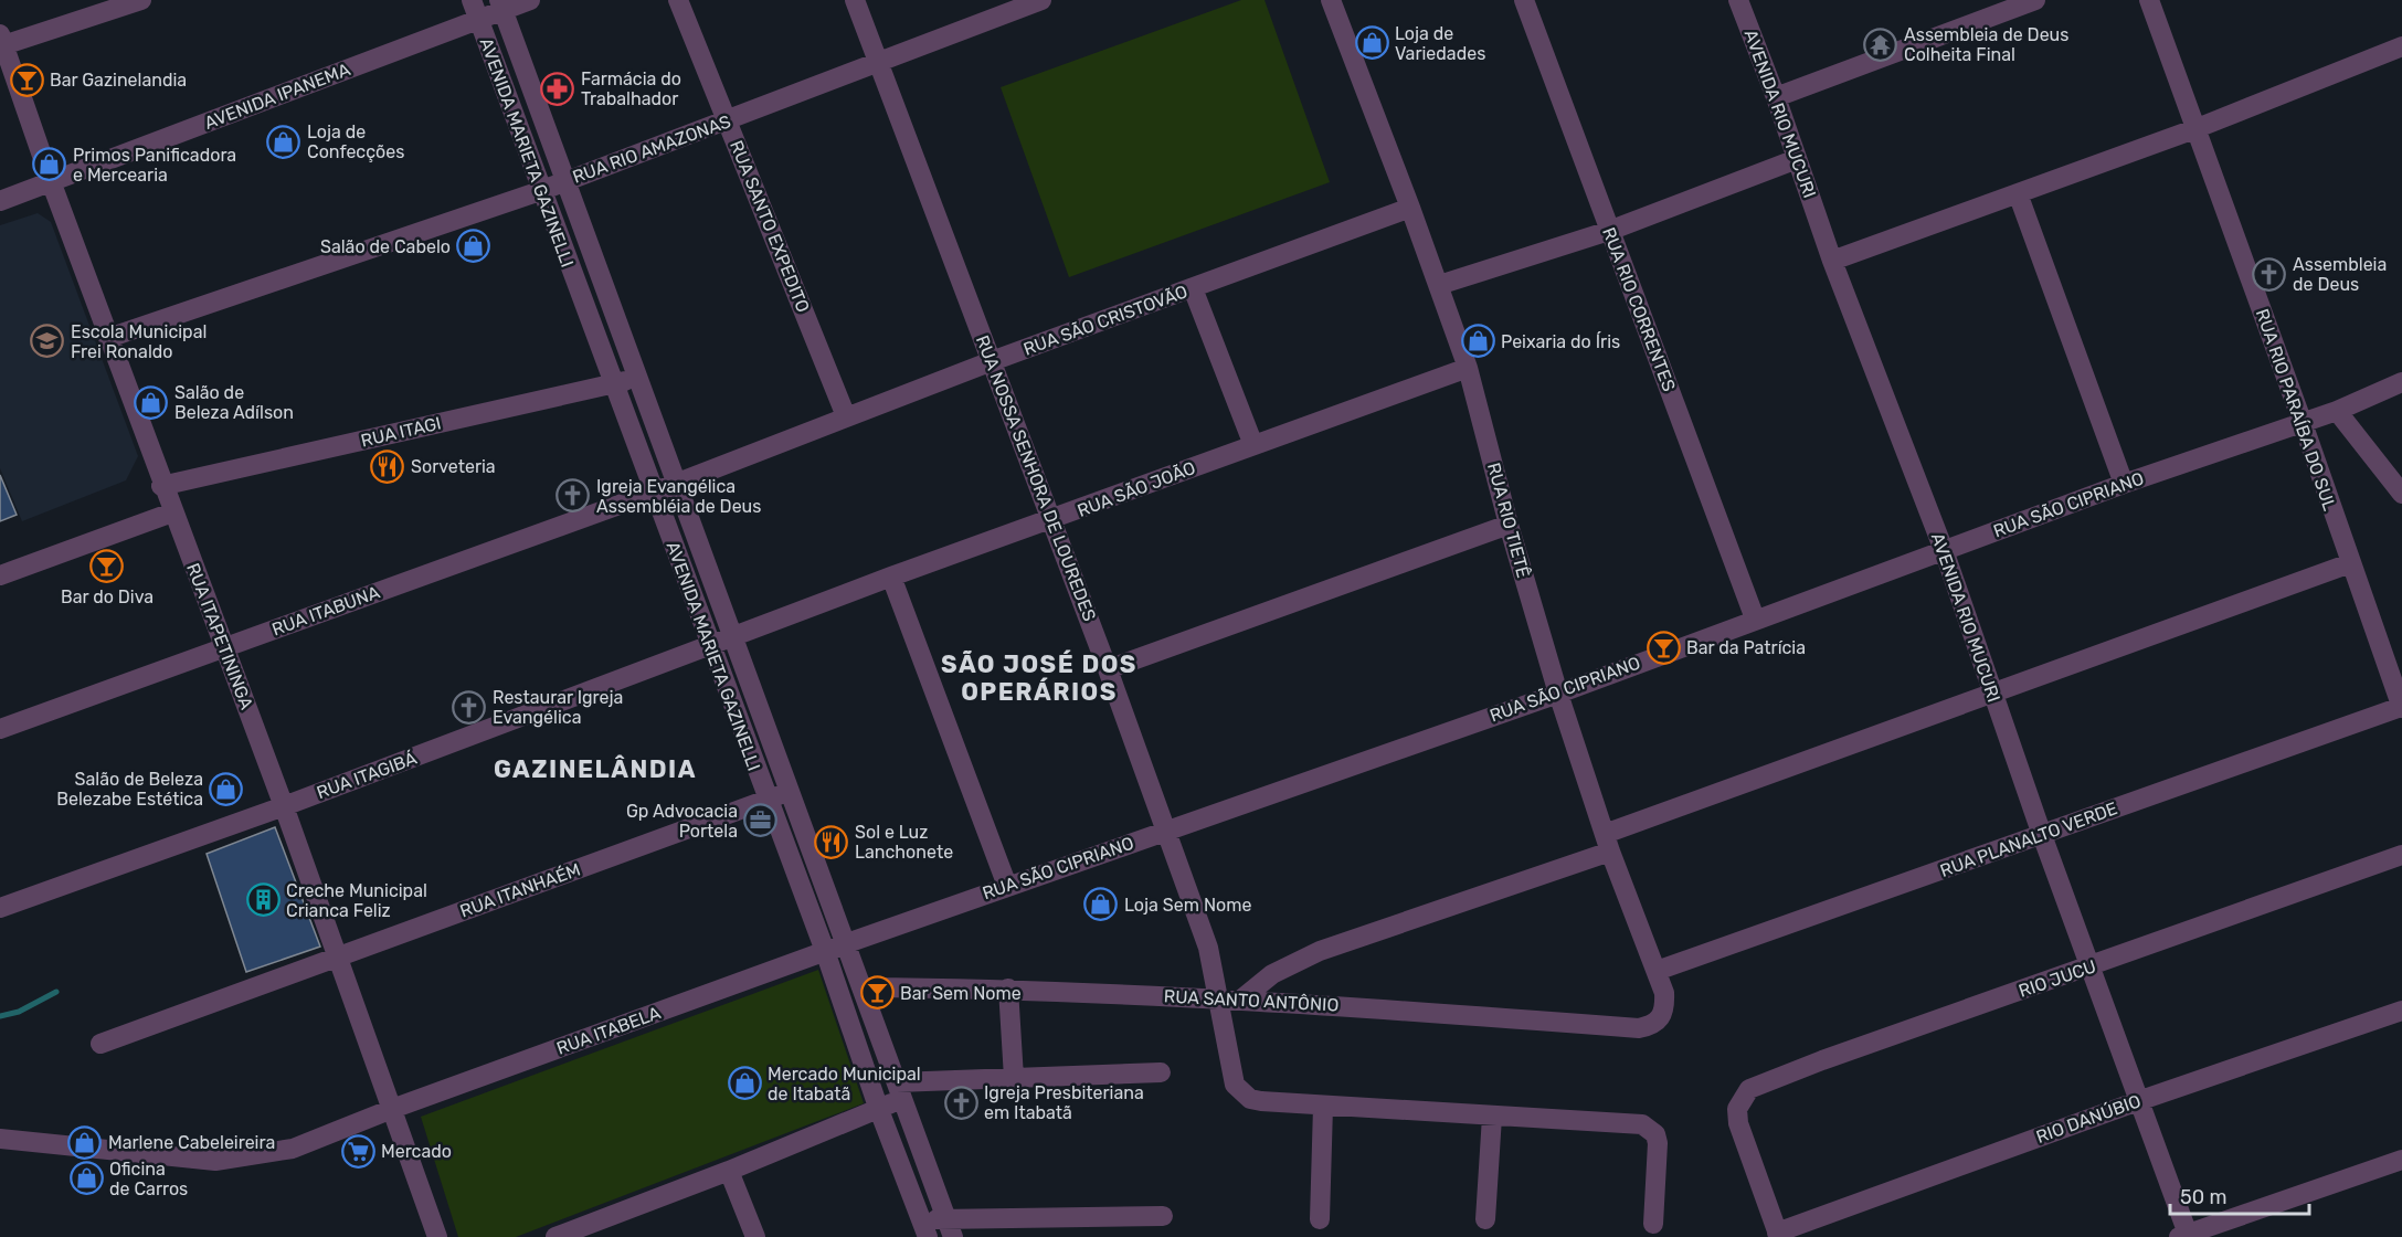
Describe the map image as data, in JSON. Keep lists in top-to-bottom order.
{
  "streets": {
    "street": [
      "AVENIDA IPANEMA",
      "AVENIDA RIO MUCURI",
      "RUA RIO AMAZONAS",
      "AVENIDA MARIETA GAZINELLI",
      "RUA SANTO EXPEDITO",
      "RUA RIO CORRENTES",
      "RUA SÃO CRISTOVÃO",
      "RUA RIO PARAÍBA DO SUL",
      "RUA ITAGI",
      "RUA NOSSA SENHORA DE LOUREDES",
      "RUA SÃO JOÃO",
      "RUA SÃO CIPRIANO",
      "RUA RIO TIETÊ",
      "RUA ITABUNA",
      "RUA ITAPETININGA",
      "RUA ITAGIBÁ",
      "RUA PLANALTO VERDE",
      "RUA ITANHAÉM",
      "RIO JUCU",
      "RUA SANTO ANTÔNIO",
      "RUA ITABELA",
      "RIO DANÚBIO"
    ]
  },
  "crossings": [
    ["AVENIDA IPANEMA", "AVENIDA MARIETA GAZINELLI"],
    ["AVENIDA IPANEMA", "RUA ITAPETININGA"],
    ["AVENIDA RIO MUCURI", "RUA SÃO CIPRIANO"],
    ["AVENIDA RIO MUCURI", "RUA PLANALTO VERDE"],
    ["AVENIDA RIO MUCURI", "RIO JUCU"],
    ["AVENIDA RIO MUCURI", "RIO DANÚBIO"],
    ["RUA RIO AMAZONAS", "AVENIDA MARIETA GAZINELLI"],
    ["RUA RIO AMAZONAS", "RUA SANTO EXPEDITO"],
    ["RUA RIO AMAZONAS", "RUA NOSSA SENHORA DE LOUREDES"],
    ["RUA RIO AMAZONAS", "RUA ITAPETININGA"],
    ["AVENIDA MARIETA GAZINELLI", "RUA SÃO CRISTOVÃO"],
    ["AVENIDA MARIETA GAZINELLI", "RUA ITAGI"],
    ["AVENIDA MARIETA GAZINELLI", "RUA SÃO JOÃO"],
    ["AVENIDA MARIETA GAZINELLI", "RUA SÃO CIPRIANO"],
    ["AVENIDA MARIETA GAZINELLI", "RUA ITABUNA"],
    ["AVENIDA MARIETA GAZINELLI", "RUA ITAGIBÁ"],
    ["AVENIDA MARIETA GAZINELLI", "RUA ITANHAÉM"],
    ["AVENIDA MARIETA GAZINELLI", "RUA SANTO ANTÔNIO"],
    ["AVENIDA MARIETA GAZINELLI", "RUA ITABELA"],
    ["RUA SANTO EXPEDITO", "RUA SÃO CRISTOVÃO"],
    ["RUA RIO CORRENTES", "RUA SÃO CIPRIANO"],
    ["RUA SÃO CRISTOVÃO", "RUA NOSSA SENHORA DE LOUREDES"],
    ["RUA SÃO CRISTOVÃO", "RUA RIO TIETÊ"],
    ["RUA SÃO CRISTOVÃO", "RUA ITABUNA"],
    ["RUA RIO PARAÍBA DO SUL", "RUA SÃO CIPRIANO"],
    ["RUA RIO PARAÍBA DO SUL", "RUA PLANALTO VERDE"],
    ["RUA ITAGI", "RUA ITAPETININGA"],
    ["RUA NOSSA SENHORA DE LOUREDES", "RUA SÃO JOÃO"],
    ["RUA NOSSA SENHORA DE LOUREDES", "RUA SÃO CIPRIANO"],
    ["RUA NOSSA SENHORA DE LOUREDES", "RUA SANTO ANTÔNIO"],
    ["RUA SÃO JOÃO", "RUA RIO TIETÊ"],
    ["RUA SÃO JOÃO", "RUA ITAGIBÁ"],
    ["RUA SÃO CIPRIANO", "RUA RIO TIETÊ"],
    ["RUA SÃO CIPRIANO", "RUA ITABELA"],
    ["RUA RIO TIETÊ", "RUA PLANALTO VERDE"],
    ["RUA RIO TIETÊ", "RUA SANTO ANTÔNIO"],
    ["RUA ITABUNA", "RUA ITAPETININGA"],
    ["RUA ITAPETININGA", "RUA ITAGIBÁ"],
    ["RUA ITAPETININGA", "RUA ITANHAÉM"],
    ["RUA ITAPETININGA", "RUA ITABELA"],
    ["RIO JUCU", "RIO DANÚBIO"]
  ],
  "districts": ["SÃO JOSÉ DOS OPERÁRIOS", "GAZINELÂNDIA"],
  "places": {
    "shop": [
      "Loja de Variedades",
      "Loja de Confecções",
      "Primos Panificadora e Mercearia",
      "Salão de Cabelo",
      "Peixaria do Íris",
      "Salão de Beleza Adílson",
      "Salão de Beleza Belezabe Estética",
      "Loja Sem Nome",
      "Mercado Municipal de Itabatã",
      "Marlene Cabeleireira",
      "Oficina de Carros"
    ],
    "temple": ["Assembleia de Deus Colheita Final"],
    "bar": [
      "Bar Gazinelandia",
      "Bar do Diva",
      "Bar da Patrícia",
      "Bar Sem Nome"
    ],
    "pharmacy": ["Farmácia do Trabalhador"],
    "church": [
      "Assembleia de Deus",
      "Igreja Evangélica Assembléia de Deus",
      "Restaurar Igreja Evangélica",
      "Igreja Presbiteriana em Itabatã"
    ],
    "school or university": ["Escola Municipal Frei Ronaldo"],
    "restaurant": ["Sorveteria", "Sol e Luz Lanchonete"],
    "office": ["Gp Advocacia Portela"],
    "building": ["Creche Municipal Crianca Feliz"],
    "supermarket": ["Mercado"]
  },
  "scale_bar": "50 m"
}
